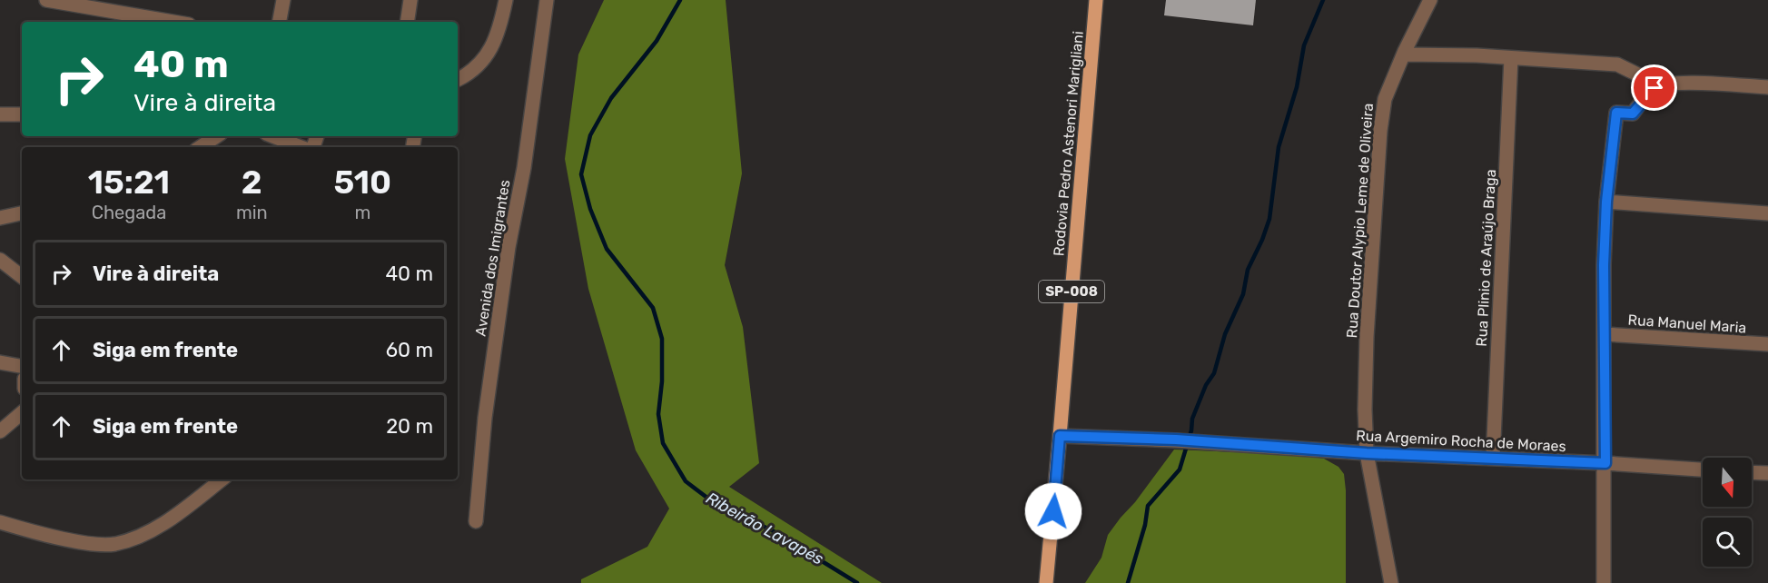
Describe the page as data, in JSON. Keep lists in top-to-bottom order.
{
  "streets": {
    "main road": ["Rodovia Pedro Astenori Marigliani", "SP-008"],
    "street": [
      "Rua Doutor Alypio Leme de Oliveira",
      "Avenida dos Imigrantes",
      "Rua Plinio de Araújo Braga",
      "Rua Manuel Maria",
      "Rua Argemiro Rocha de Moraes"
    ]
  },
  "crossings": [
    ["Rodovia Pedro Astenori Marigliani", "Rua Argemiro Rocha de Moraes"],
    ["Rua Doutor Alypio Leme de Oliveira", "Rua Argemiro Rocha de Moraes"],
    ["Rua Plinio de Araújo Braga", "Rua Argemiro Rocha de Moraes"]
  ],
  "water": ["Ribeirão Lavapés"],
  "north": "bottom",
  "page": {
    "turn": ["40 m", "Vire à direita"],
    "eta": [
      "15:21",
      "Chegada",
      "2",
      "min",
      "510",
      "m"
    ],
    "list": [
      {
        "name": "Vire à direita",
        "value": "40 m"
      },
      {
        "name": "Siga em frente",
        "value": "60 m"
      },
      {
        "name": "Siga em frente",
        "value": "20 m"
      }
    ]
  }
}
